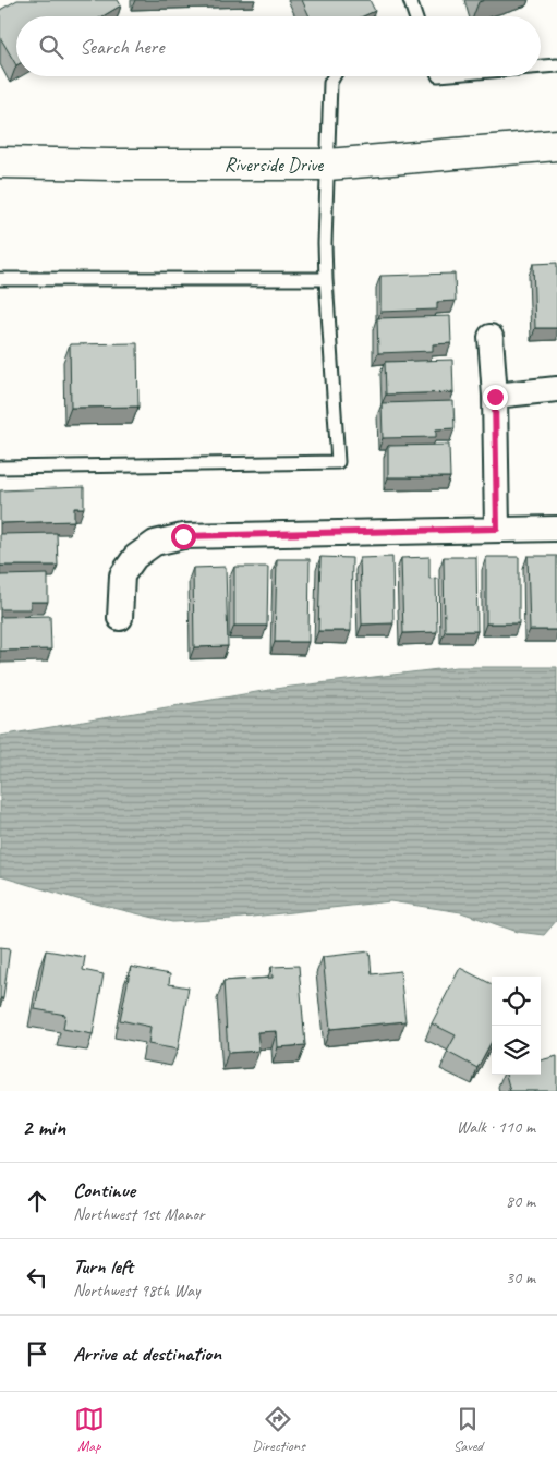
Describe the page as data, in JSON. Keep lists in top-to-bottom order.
{
  "streets": {
    "street": ["Riverside Drive"]
  },
  "page": {
    "search": "Search here",
    "heading": ["2 min", "Walk · 110 m"],
    "list": [
      ["Continue", "Northwest 1st Manor", "80 m"],
      ["Turn left", "Northwest 98th Way", "30 m"],
      "Arrive at destination"
    ],
    "nav": ["Map", "Directions", "Saved"]
  }
}
